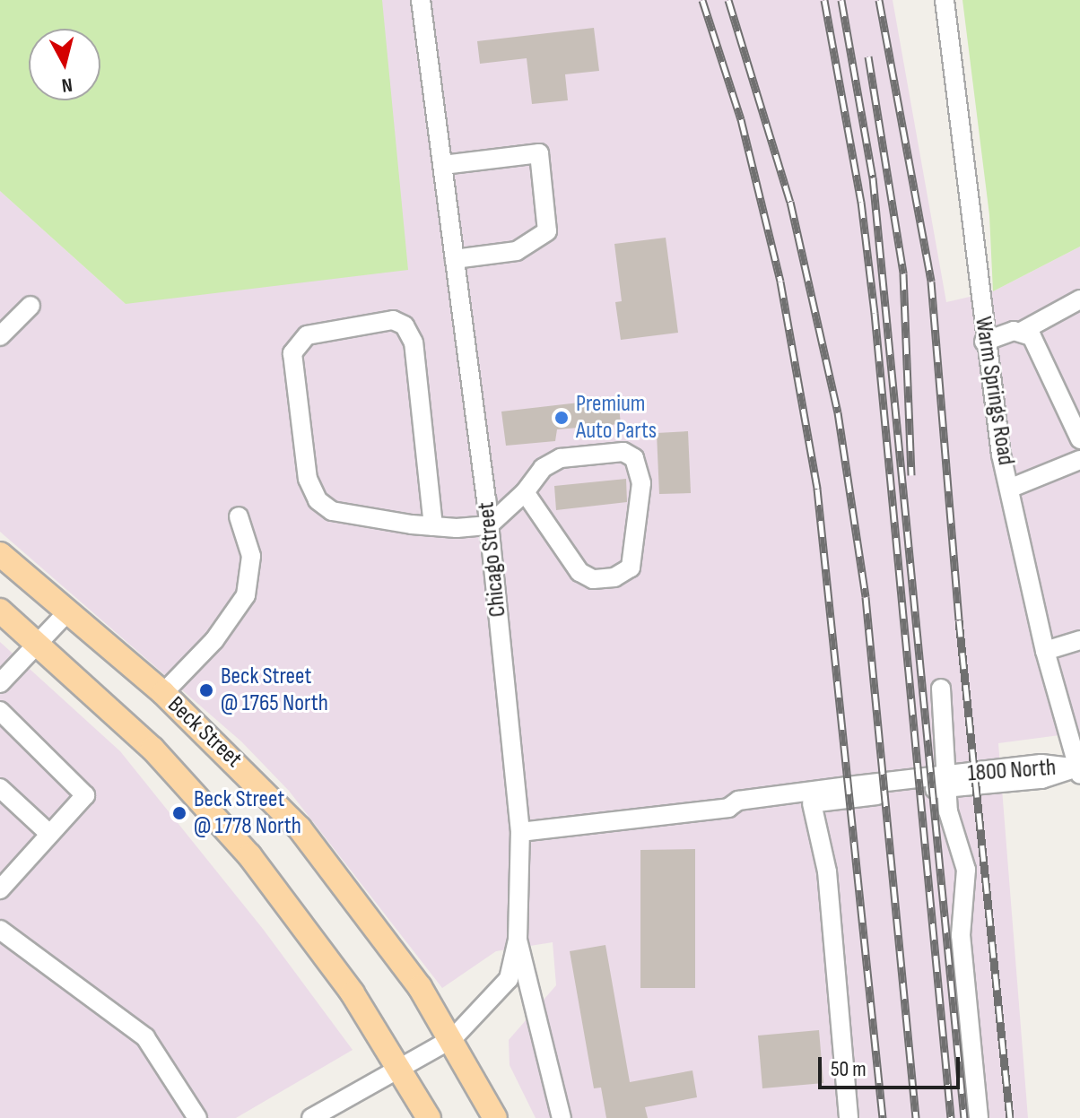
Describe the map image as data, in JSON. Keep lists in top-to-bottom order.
{
  "streets": {
    "main road": ["Beck Street"],
    "street": ["Warm Springs Road", "Chicago Street", "1800 North"]
  },
  "crossings": [
    ["Warm Springs Road", "1800 North"],
    ["Chicago Street", "Beck Street"],
    ["Chicago Street", "1800 North"]
  ],
  "places": ["Premium Auto Parts", "Beck Street @ 1765 North", "Beck Street @ 1778 North"],
  "scale_bar": "50 m",
  "north": "bottom"
}
